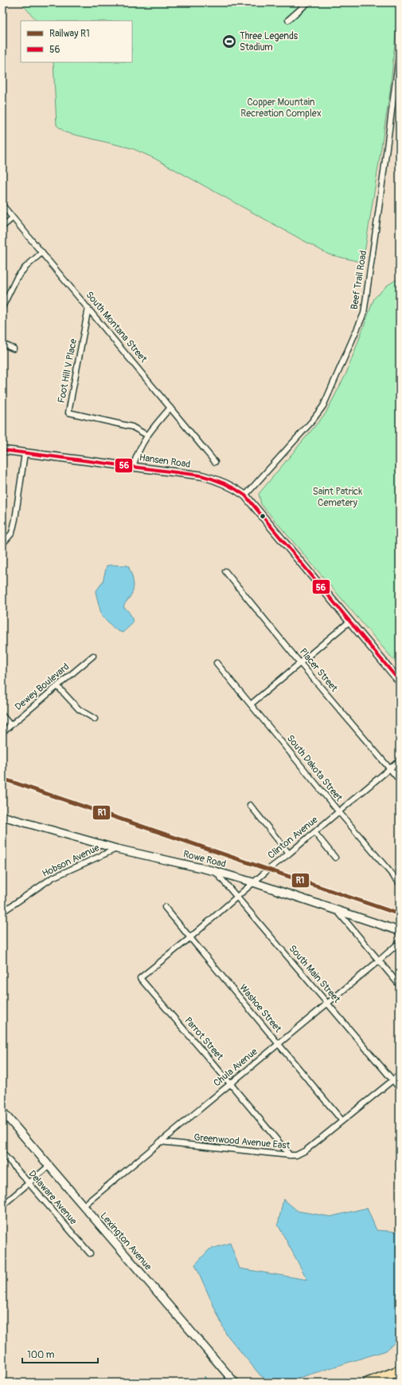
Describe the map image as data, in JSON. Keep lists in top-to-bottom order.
{
  "streets": {
    "street": [
      "Beef Trail Road",
      "South Montana Street",
      "Foot Hill V Place",
      "Hansen Road",
      "Placer Street",
      "Dewey Boulevard",
      "South Dakota Street",
      "Clinton Avenue",
      "Rowe Road",
      "Hobson Avenue",
      "South Main Street",
      "Washoe Street",
      "Parrot Street",
      "Chula Avenue",
      "Greenwood Avenue East",
      "Delaware Avenue",
      "Lexington Avenue"
    ]
  },
  "crossings": [
    ["Beef Trail Road", "Hansen Road"],
    ["South Montana Street", "Foot Hill V Place"],
    ["Placer Street", "Clinton Avenue"],
    ["South Dakota Street", "Clinton Avenue"],
    ["Clinton Avenue", "Rowe Road"],
    ["Clinton Avenue", "South Main Street"],
    ["Clinton Avenue", "Washoe Street"],
    ["Clinton Avenue", "Parrot Street"],
    ["Rowe Road", "Hobson Avenue"],
    ["Rowe Road", "South Main Street"],
    ["South Main Street", "Chula Avenue"],
    ["South Main Street", "Greenwood Avenue East"],
    ["Washoe Street", "Chula Avenue"],
    ["Washoe Street", "Greenwood Avenue East"],
    ["Parrot Street", "Chula Avenue"],
    ["Parrot Street", "Greenwood Avenue East"],
    ["Chula Avenue", "Greenwood Avenue East"],
    ["Chula Avenue", "Lexington Avenue"]
  ],
  "parks": ["Copper Mountain Recreation Complex", "Saint Patrick Cemetery"],
  "places": {
    "sports": ["Three Legends Stadium"]
  },
  "lines": ["transit line 56", "rail line R1"],
  "legend": ["Railway R1", "56"],
  "scale_bar": "100 m"
}
